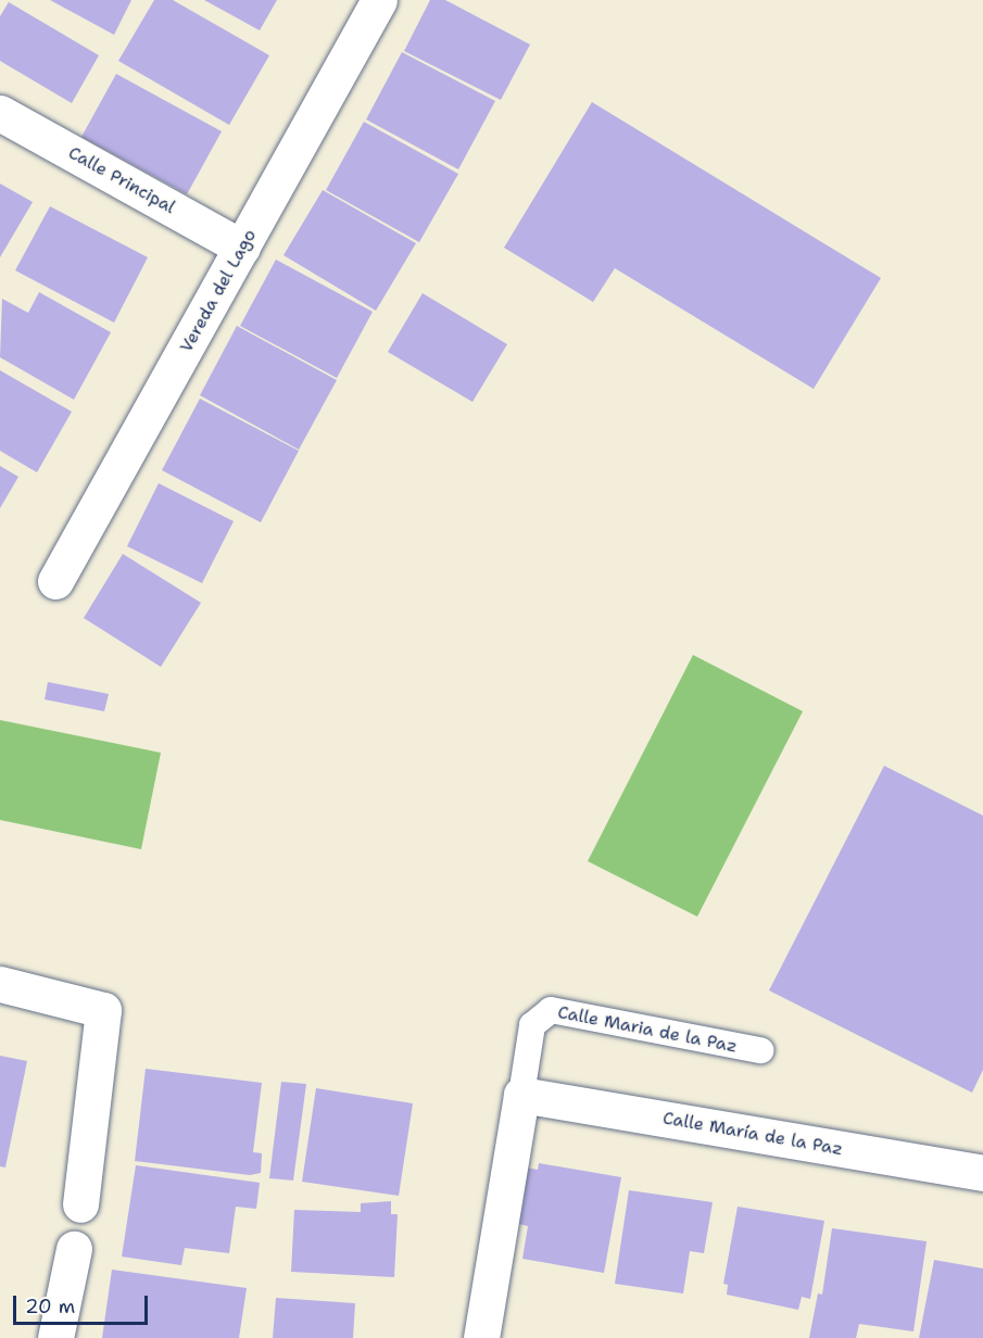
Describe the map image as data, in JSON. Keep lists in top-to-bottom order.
{
  "streets": {
    "street": ["Calle Principal", "Vereda del Lago", "Calle María de la Paz"],
    "lane": ["Calle Maria de la Paz"]
  },
  "crossings": [
    ["Calle Principal", "Vereda del Lago"],
    ["Calle Maria de la Paz", "Calle María de la Paz"]
  ],
  "scale_bar": "20 m"
}
